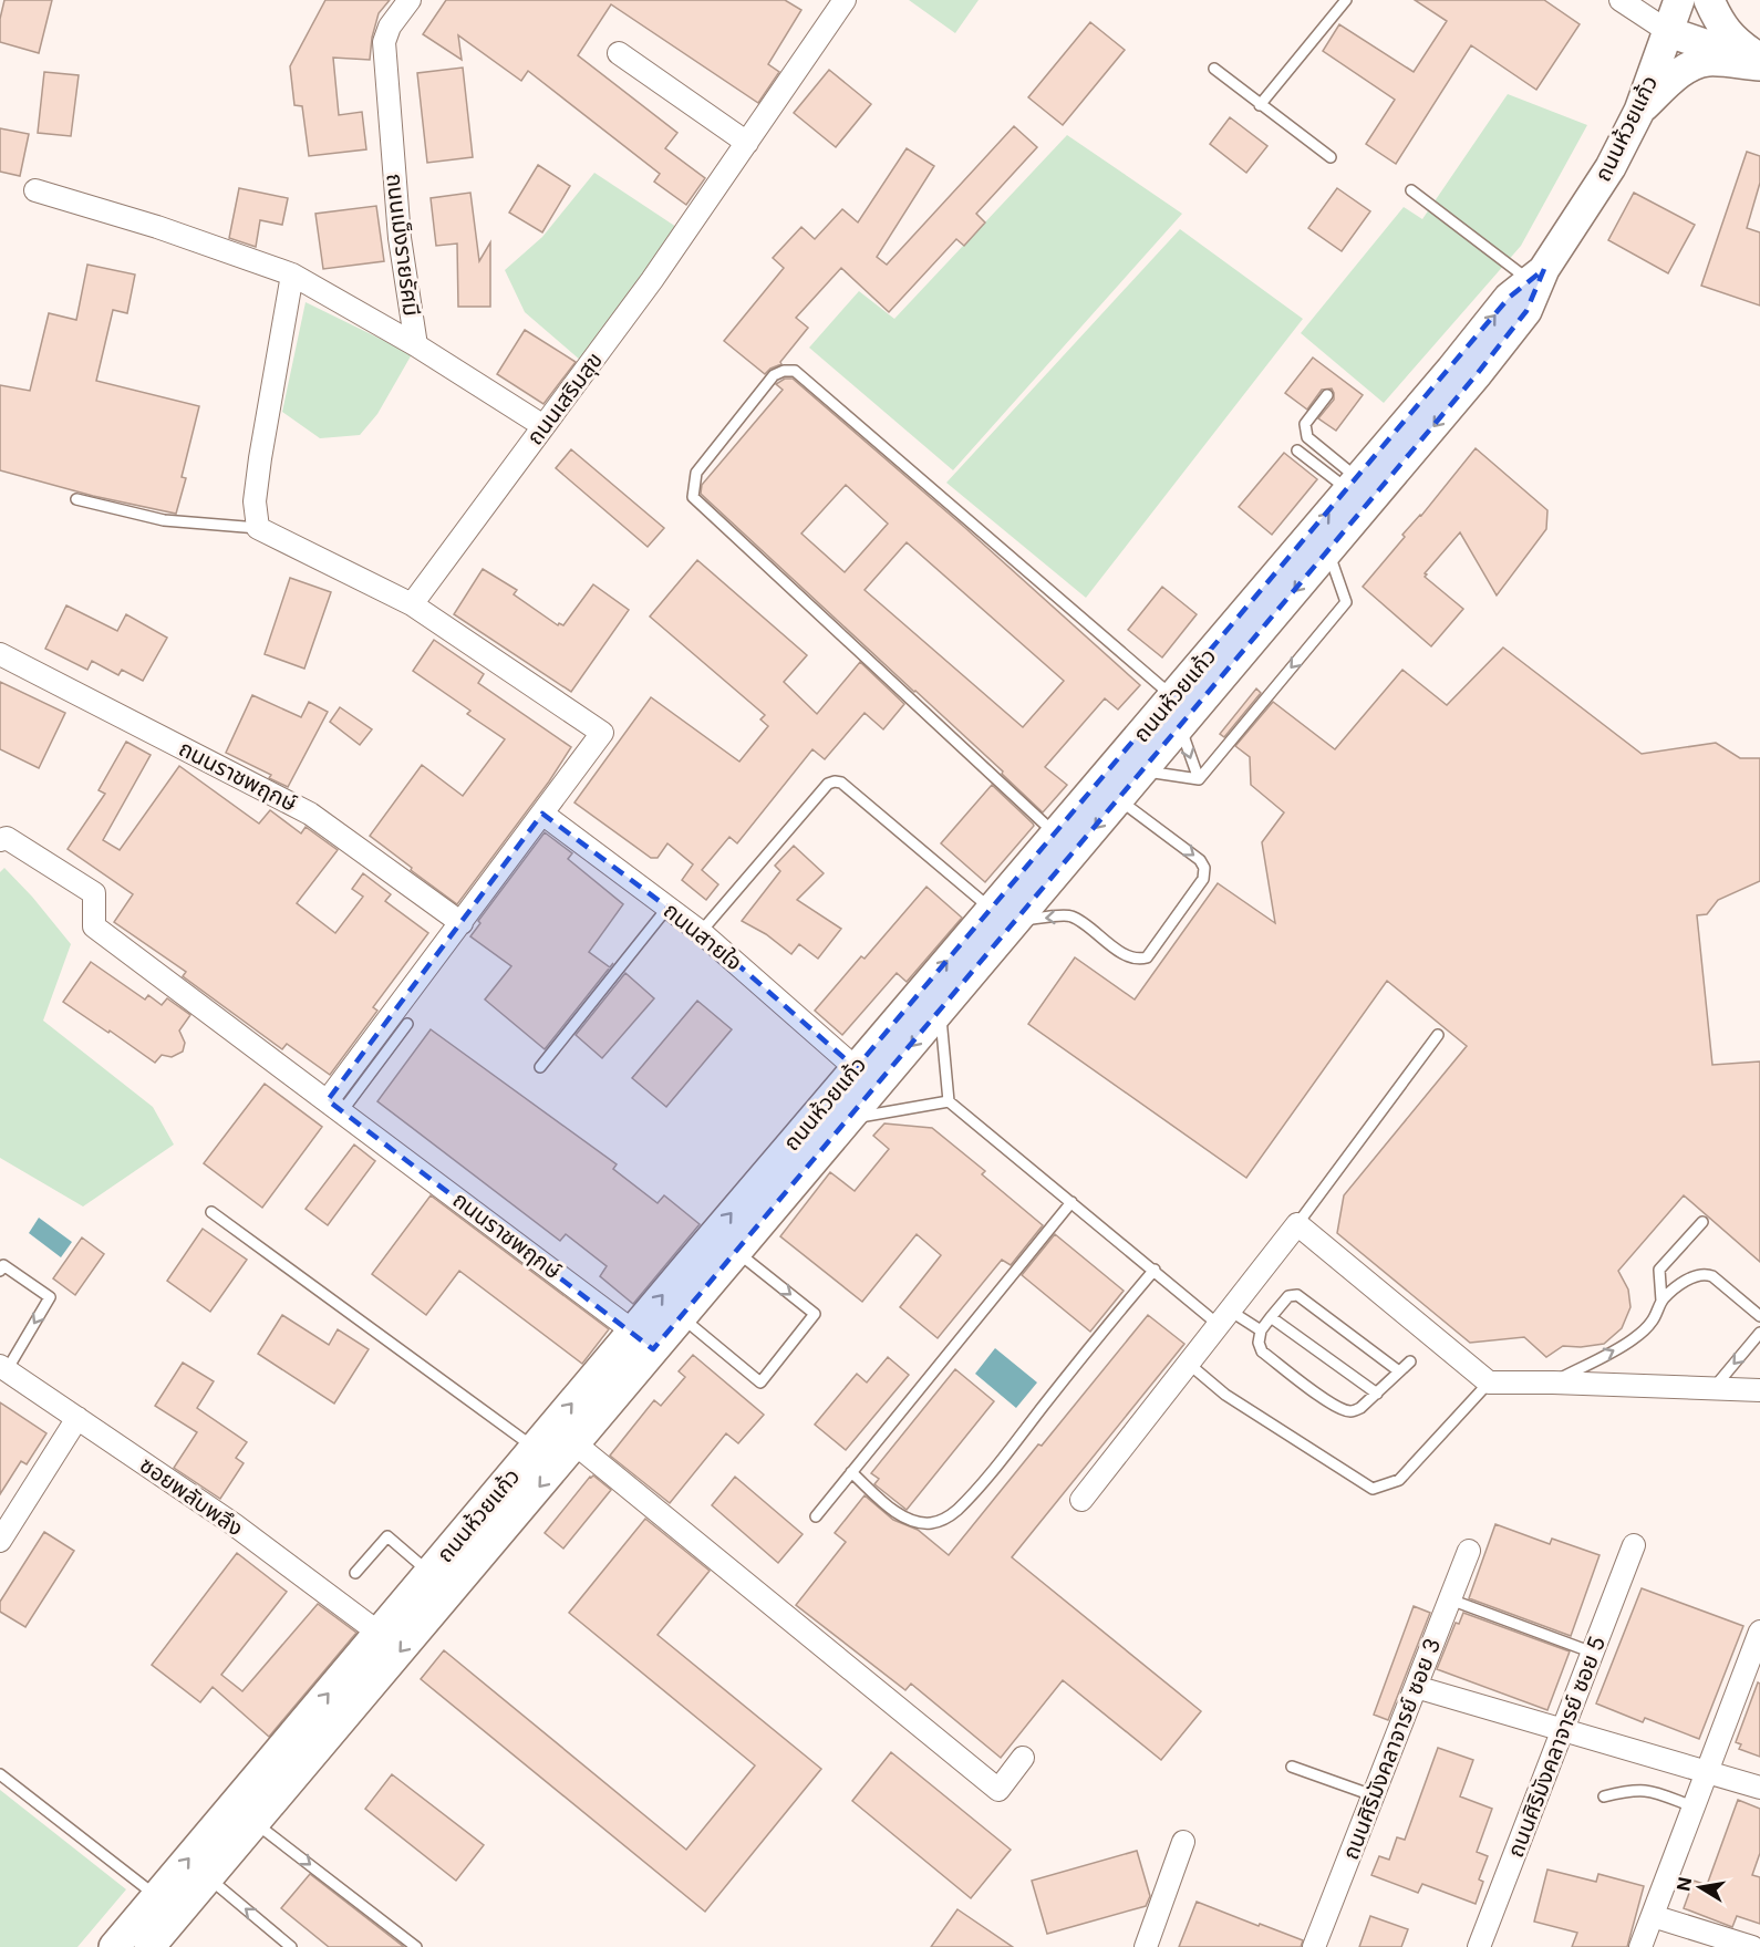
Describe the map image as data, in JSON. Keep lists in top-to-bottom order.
{
  "streets": {
    "main road": ["ถนนห้วยแก้ว"],
    "street": [
      "ถนนเม็งรายรัศมี",
      "ถนนเสริมสุข",
      "ถนนราชพฤกษ์",
      "ถนนสายใจ",
      "ซอยพลับพลึง",
      "ถนนศิริมังคลาจารย์ ซอย 5",
      "ถนนศิริมังคลาจารย์ ซอย 3"
    ]
  },
  "crossings": [
    ["ถนนห้วยแก้ว", "ถนนราชพฤกษ์"],
    ["ถนนห้วยแก้ว", "ถนนสายใจ"],
    ["ถนนห้วยแก้ว", "ซอยพลับพลึง"],
    ["ถนนเม็งรายรัศมี", "ถนนเสริมสุข"]
  ],
  "north": "left"
}
